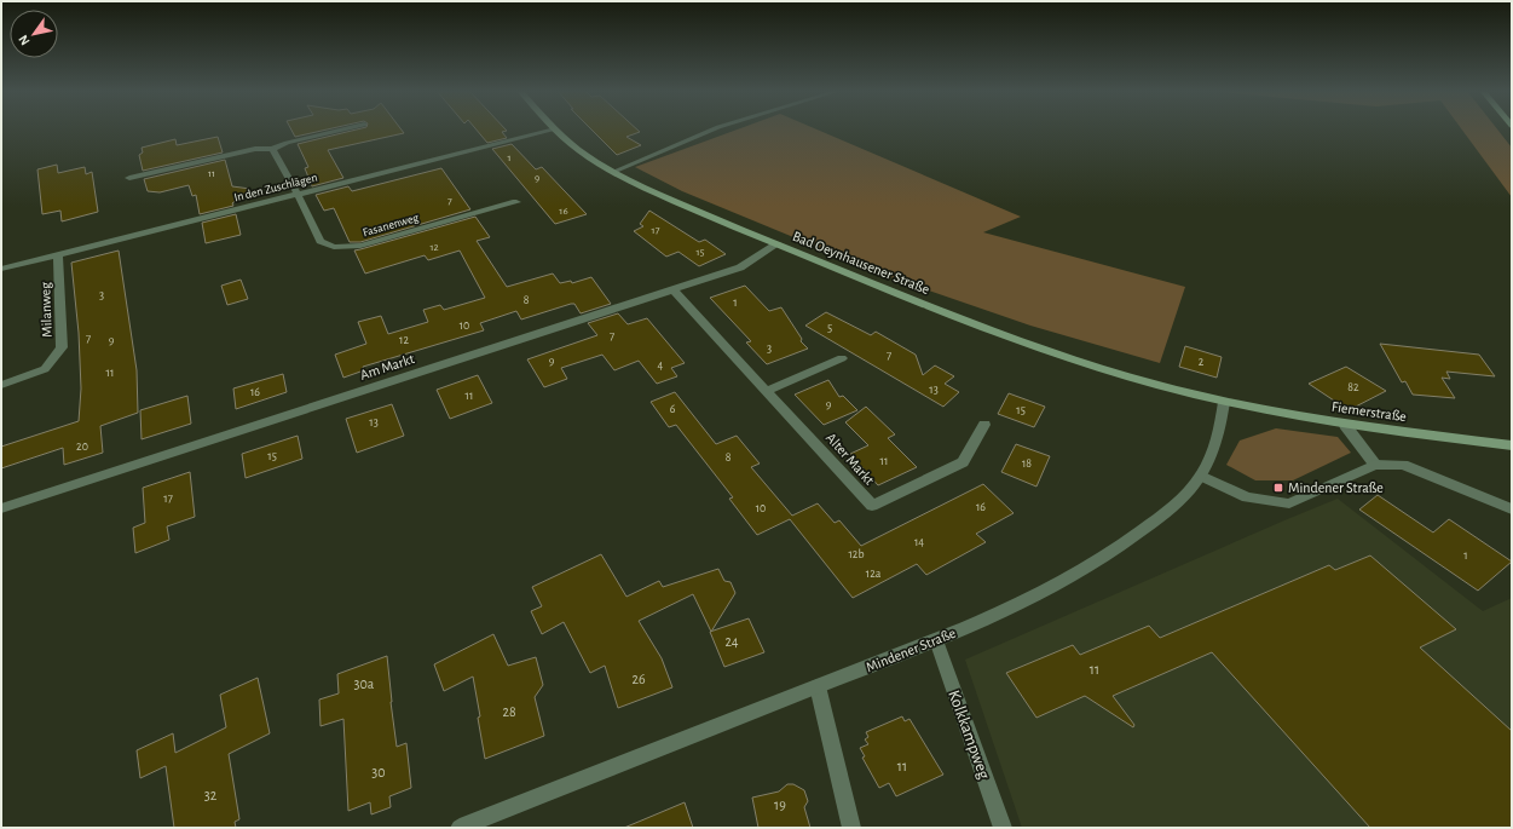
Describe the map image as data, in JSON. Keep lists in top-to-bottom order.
{
  "streets": {
    "main road": ["Bad Oeynhausener Straße", "Fiemerstraße"],
    "street": [
      "In den Zuschlägen",
      "Fasanenweg",
      "Milanweg",
      "Am Markt",
      "Alter Markt",
      "Mindener Straße",
      "Kolkkampweg"
    ]
  },
  "crossings": [
    ["In den Zuschlägen", "Fasanenweg"],
    ["In den Zuschlägen", "Bad Oeynhausener Straße"],
    ["In den Zuschlägen", "Milanweg"],
    ["Bad Oeynhausener Straße", "Am Markt"],
    ["Bad Oeynhausener Straße", "Fiemerstraße"],
    ["Bad Oeynhausener Straße", "Mindener Straße"],
    ["Am Markt", "Alter Markt"],
    ["Fiemerstraße", "Mindener Straße"],
    ["Mindener Straße", "Kolkkampweg"]
  ],
  "places": {
    "transit": ["Mindener Straße"]
  },
  "house_numbers": [
    "1",
    "11",
    "9",
    "7",
    "16",
    "17",
    "12",
    "15",
    "3",
    "8",
    "1",
    "10",
    "5",
    "7",
    "7",
    "9",
    "12",
    "3",
    "7",
    "9",
    "2",
    "4",
    "11",
    "82",
    "13",
    "16",
    "11",
    "9",
    "6",
    "15",
    "13",
    "20",
    "15",
    "8",
    "11",
    "18",
    "17",
    "16",
    "10",
    "14",
    "12b",
    "1",
    "12a",
    "24",
    "11",
    "26",
    "30a",
    "28",
    "11",
    "30",
    "32",
    "19"
  ],
  "north": "bottom left"
}
